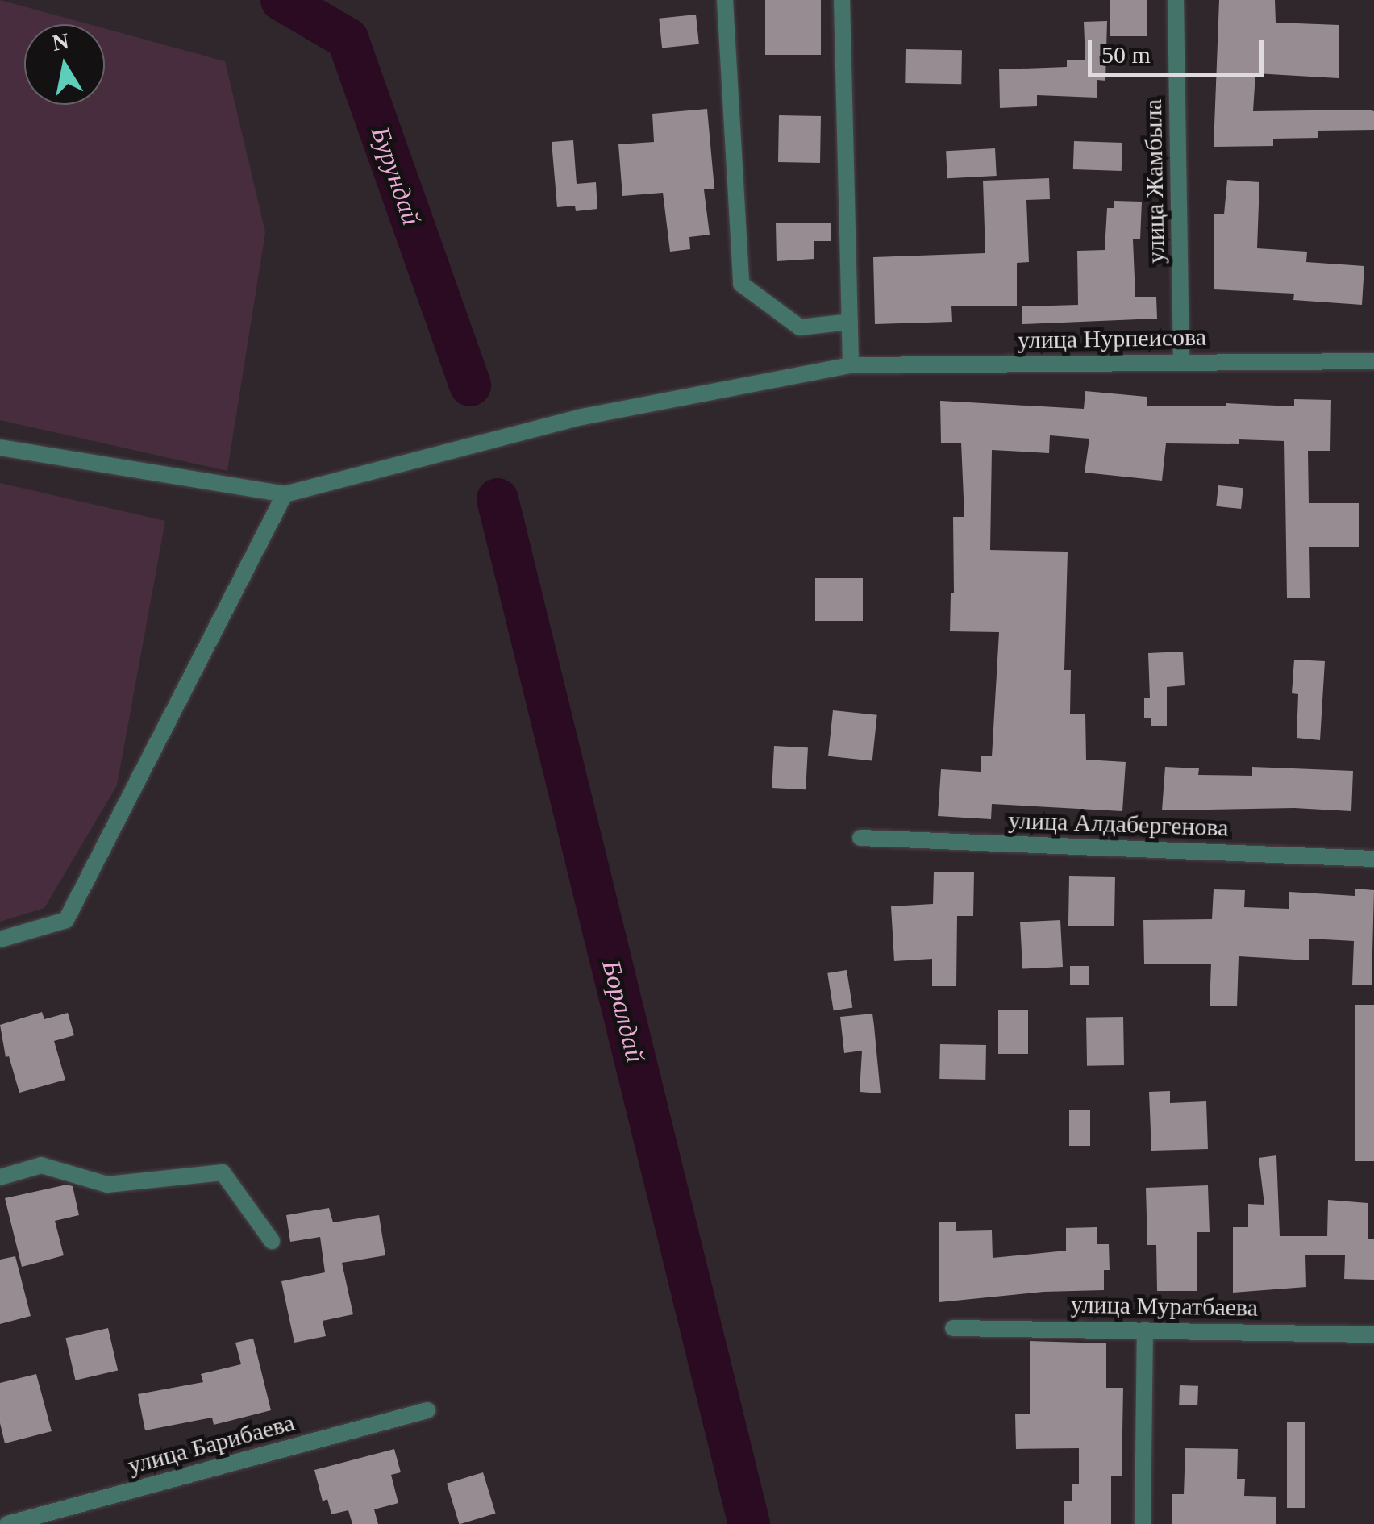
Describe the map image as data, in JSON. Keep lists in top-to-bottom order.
{
  "streets": {
    "street": [
      "улица Жамбыла",
      "улица Нурпеисова",
      "улица Алдабергенова",
      "улица Муратбаева",
      "улица Барибаева"
    ]
  },
  "crossings": [
    ["улица Жамбыла", "улица Нурпеисова"]
  ],
  "water": ["Бурундай", "Боралдай"],
  "scale_bar": "50 m",
  "north": "top"
}
